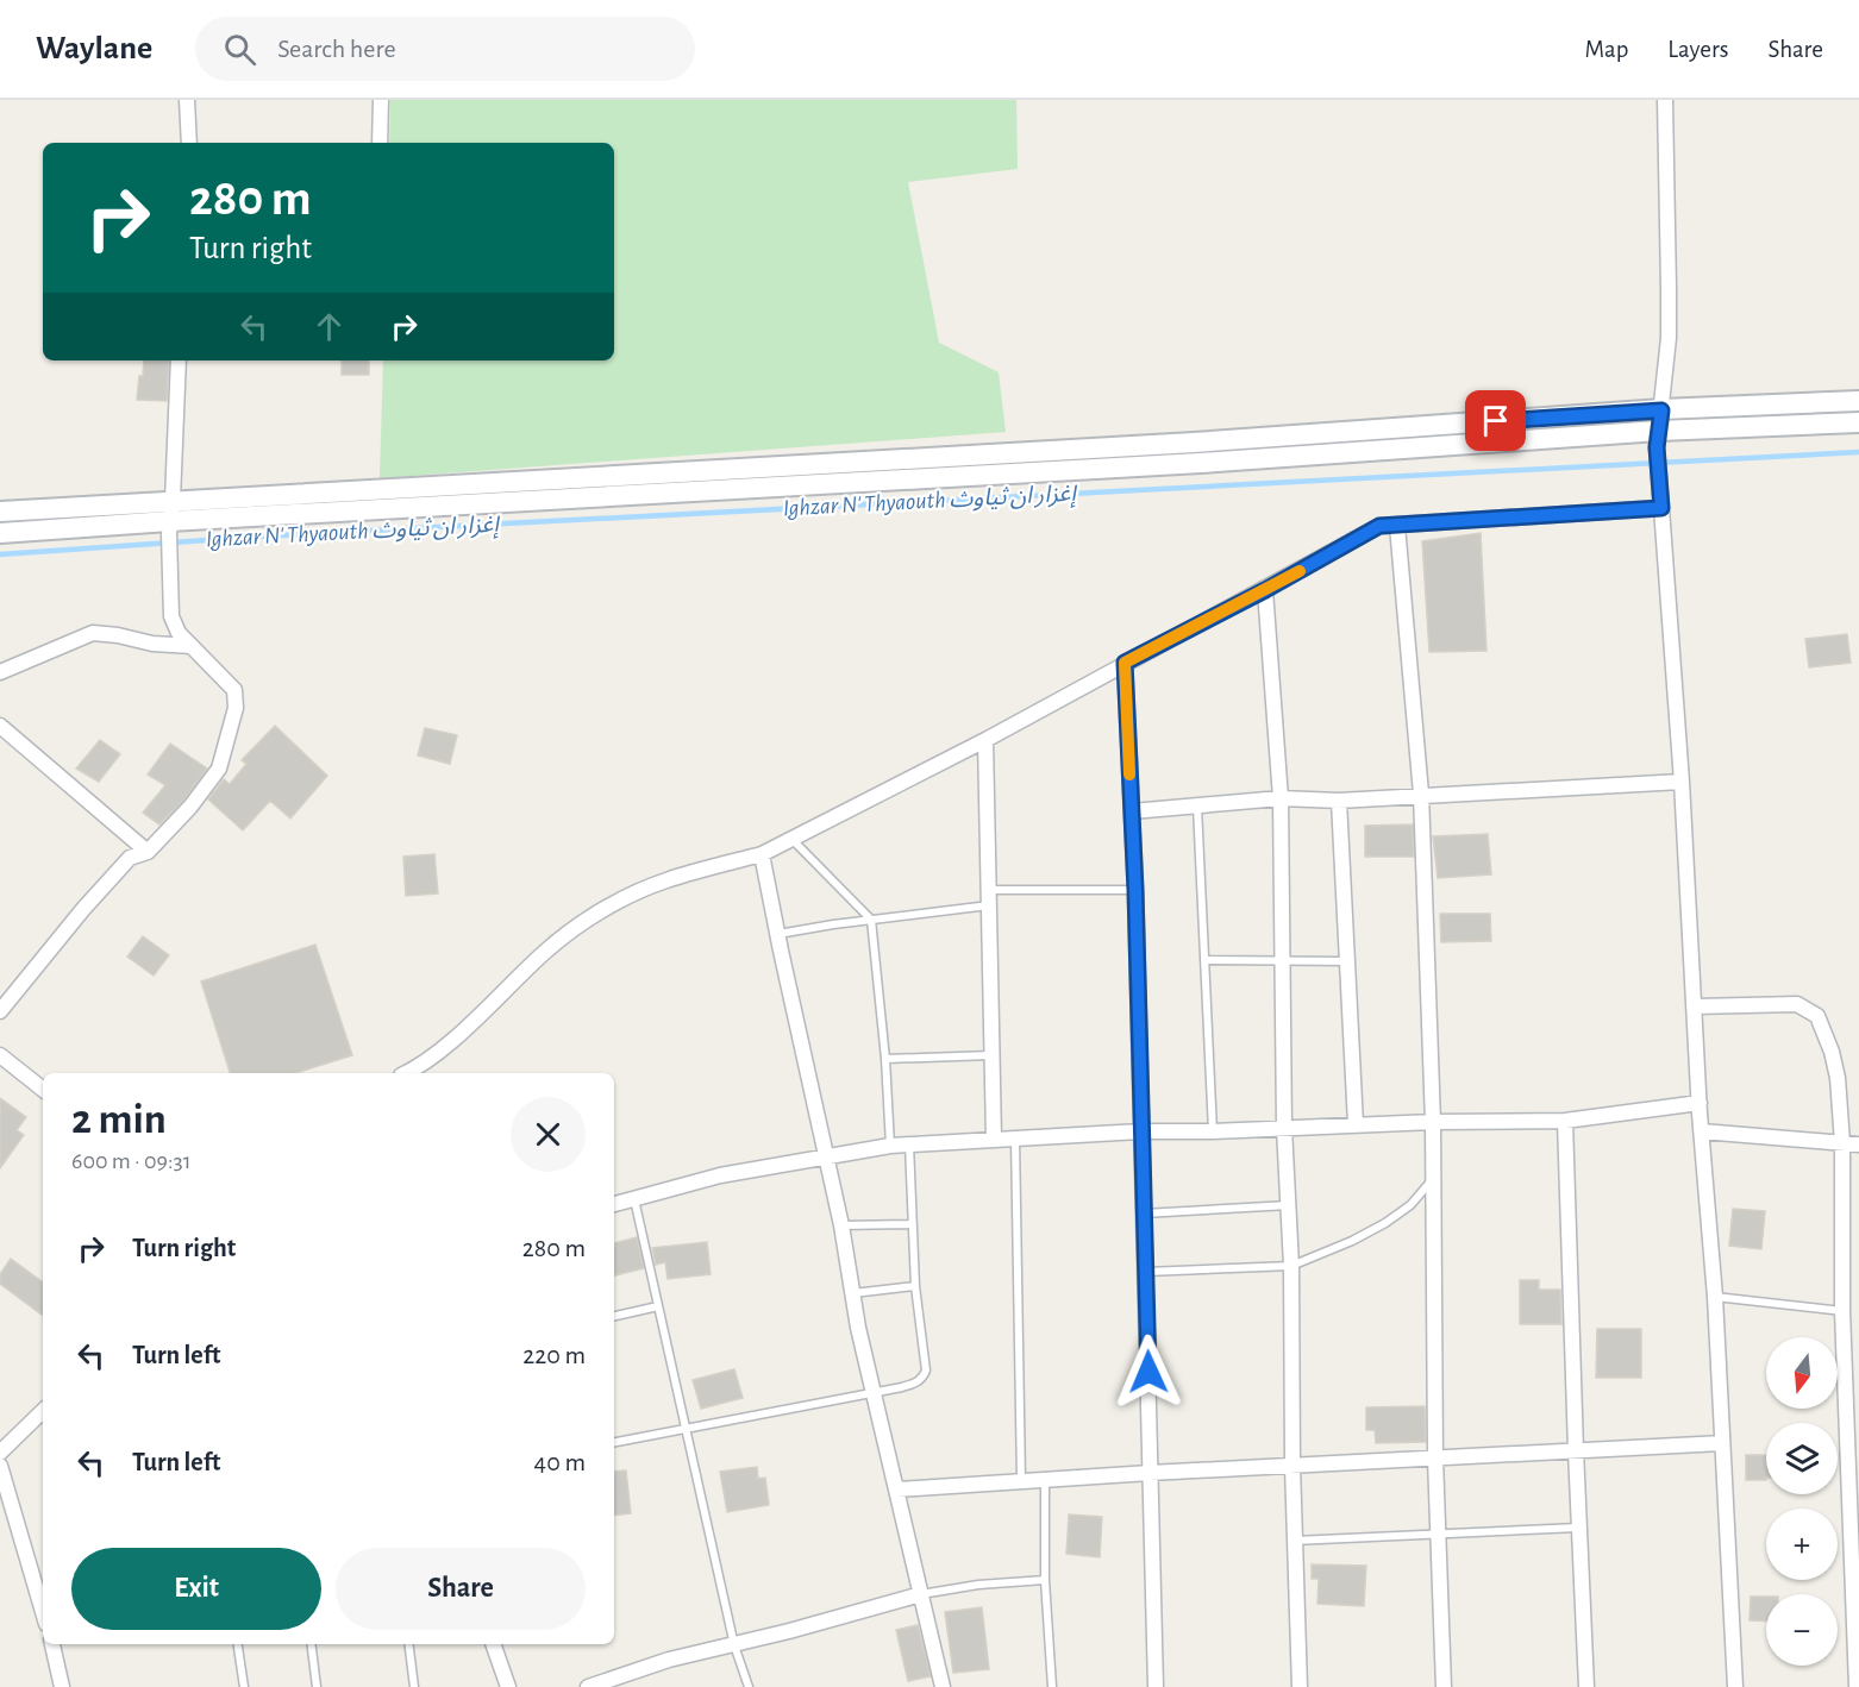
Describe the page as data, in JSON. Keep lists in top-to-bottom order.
{
  "water": ["Ighzar N' Thyaouth إغزار ان ثياوث"],
  "north": "bottom",
  "page": {
    "header": "Waylane",
    "search": "Search here",
    "nav": ["Map", "Layers", "Share"],
    "turn": ["280 m", "Turn right"],
    "heading": ["2 min", "600 m · 09:31"],
    "list": [
      {
        "name": "Turn right",
        "value": "280 m"
      },
      {
        "name": "Turn left",
        "value": "220 m"
      },
      {
        "name": "Turn left",
        "value": "40 m"
      }
    ],
    "map_buttons": ["+", "−"],
    "buttons": ["Exit", "Share"]
  }
}
